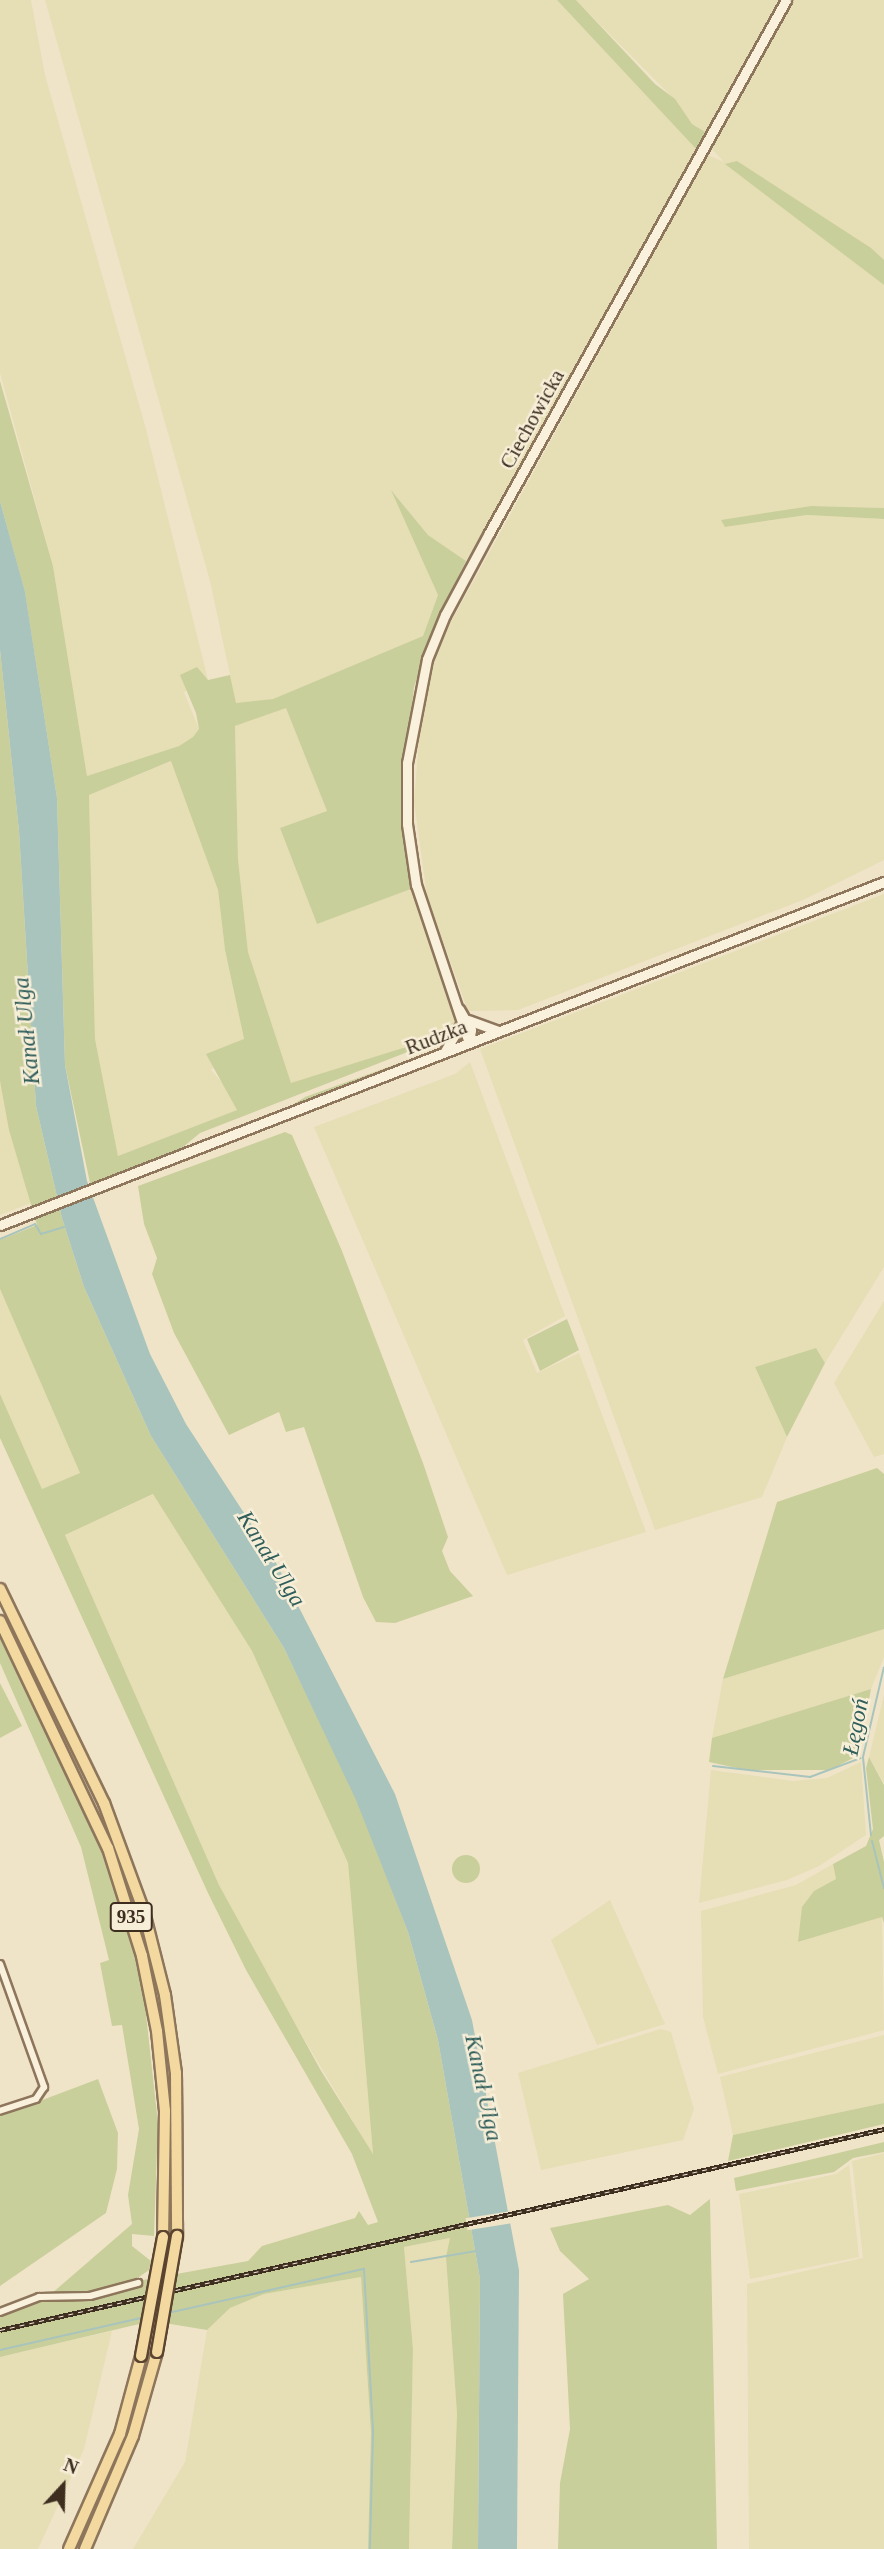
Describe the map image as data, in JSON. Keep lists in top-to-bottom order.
{
  "streets": {
    "main road": ["Ciechowicka", "Rudzka", "935"]
  },
  "water": ["Kanał Ulga", "Łęgoń"],
  "north": "top"
}
